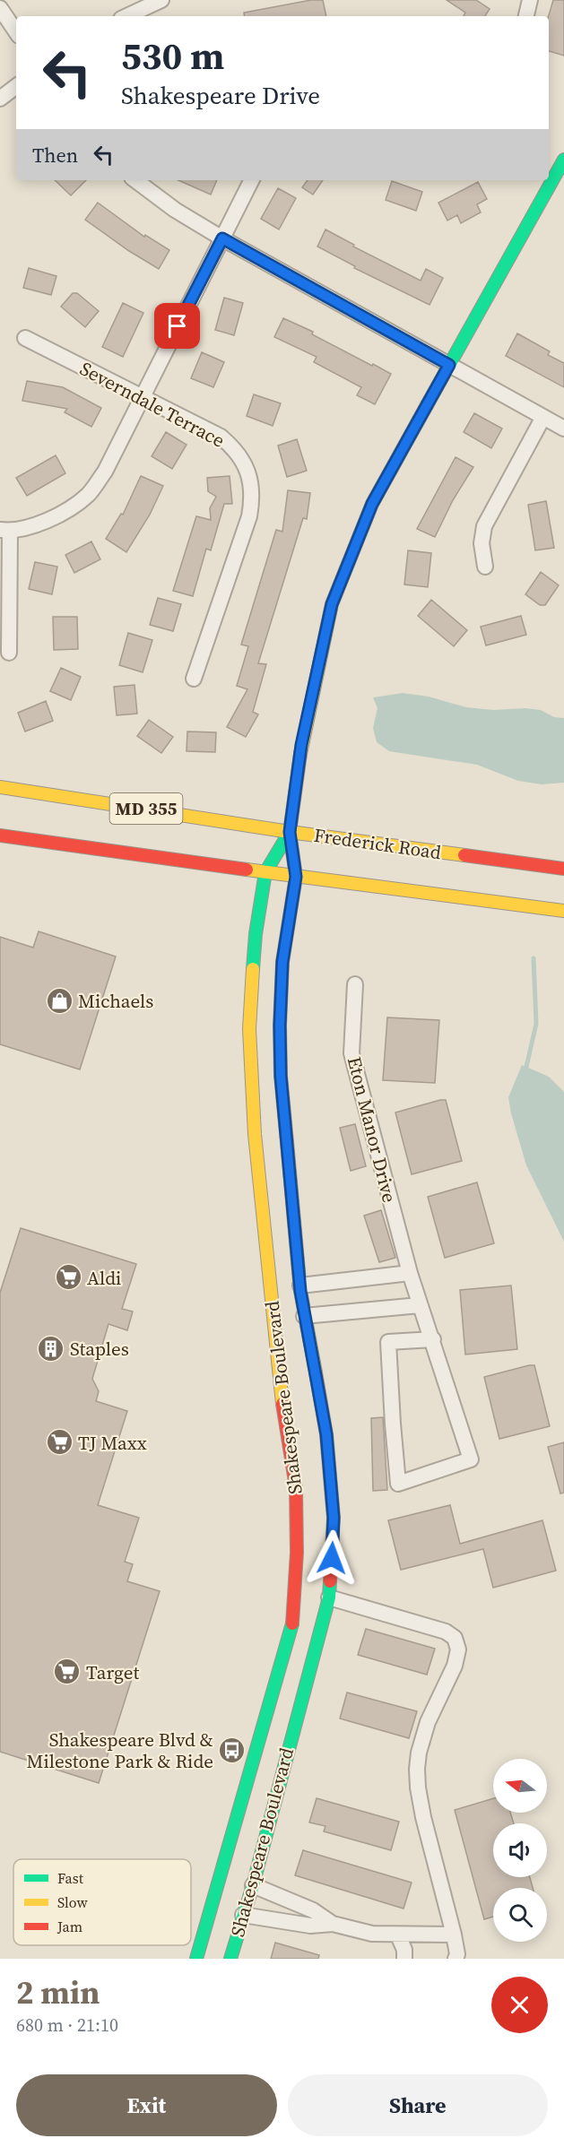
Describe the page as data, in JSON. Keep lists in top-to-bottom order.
{
  "streets": {
    "street": [
      "Severndale Terrace",
      "MD 355",
      "Frederick Road",
      "Eton Manor Drive",
      "Shakespeare Boulevard"
    ]
  },
  "crossings": [
    ["MD 355", "Shakespeare Boulevard"],
    ["Frederick Road", "Shakespeare Boulevard"]
  ],
  "places": {
    "shop": ["Michaels"],
    "supermarket": ["Aldi", "TJ Maxx", "Target"],
    "building": ["Staples"],
    "bus stop": ["Shakespeare Blvd & Milestone Park & Ride"]
  },
  "legend": ["Fast", "Slow", "Jam"],
  "north": "left",
  "page": {
    "turn": ["530 m", "Shakespeare Drive"],
    "then": "Then",
    "heading": ["2 min", "680 m · 21:10"],
    "buttons": ["Exit", "Share"]
  }
}
